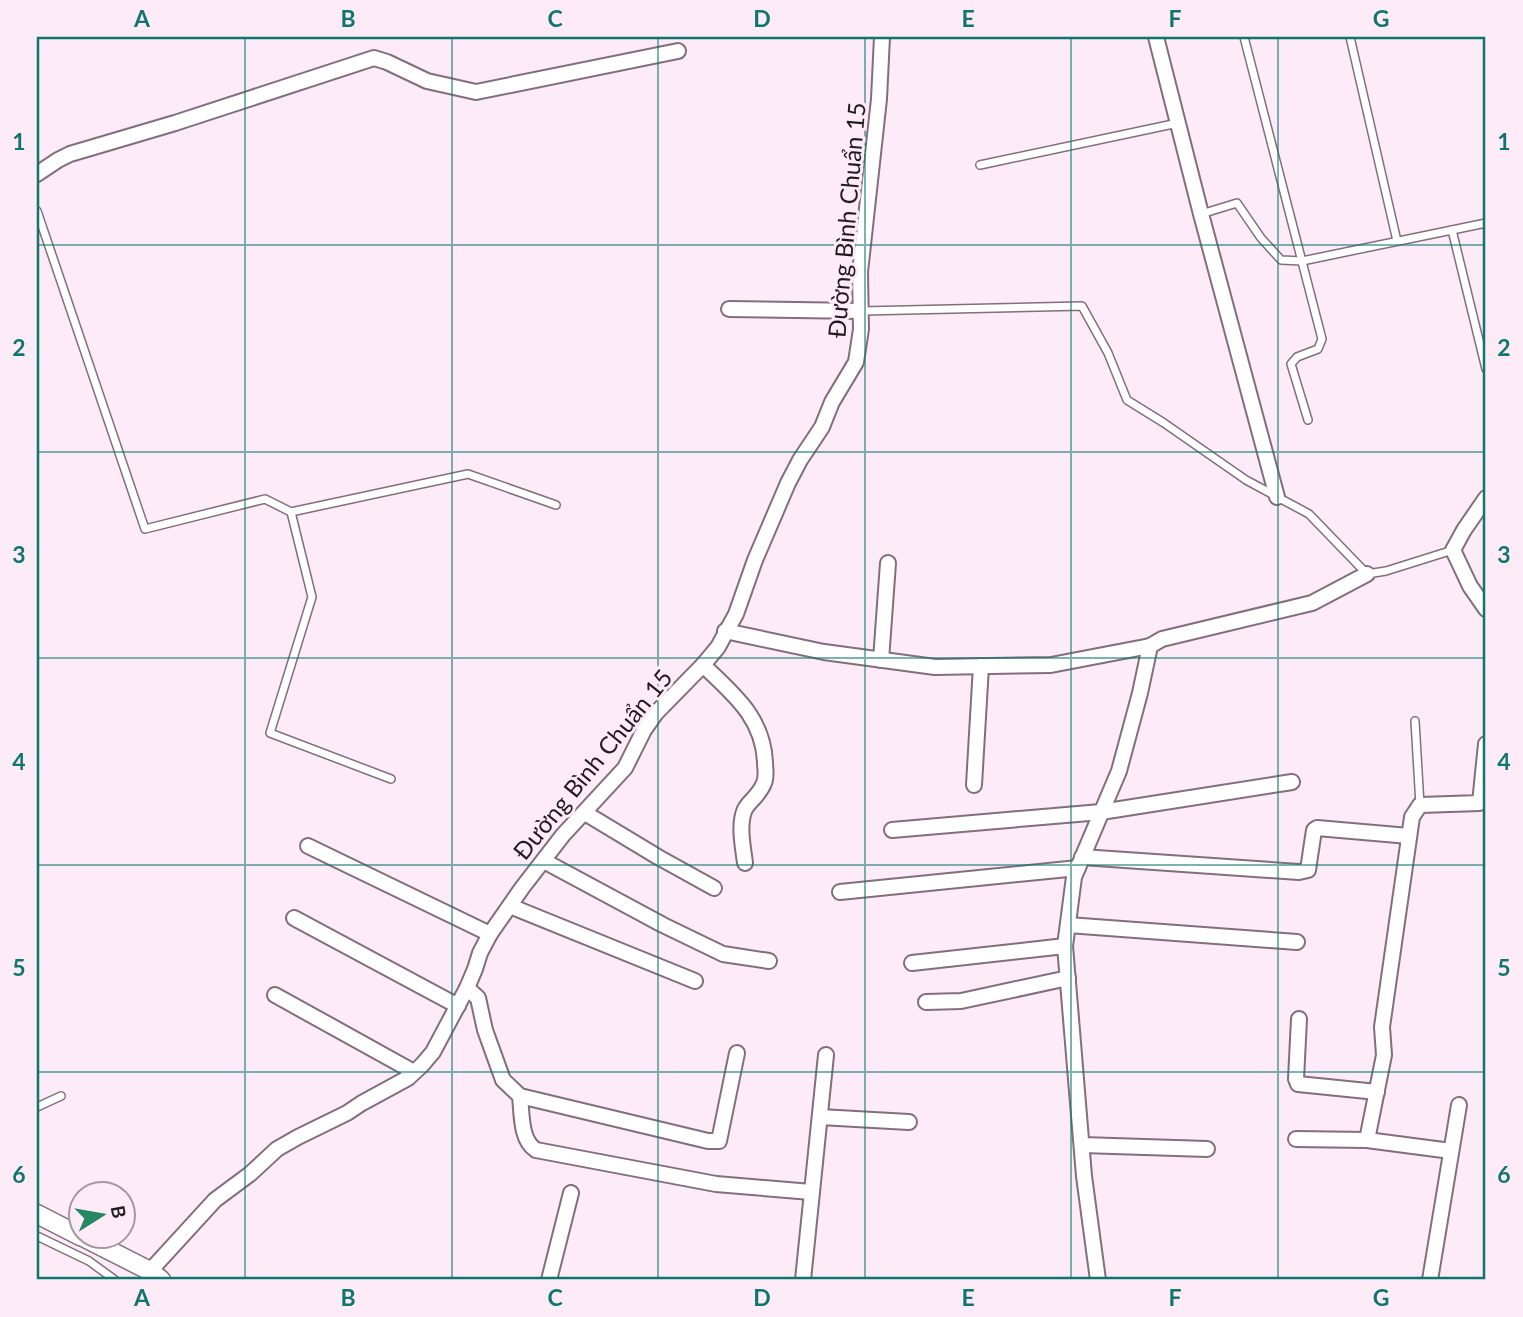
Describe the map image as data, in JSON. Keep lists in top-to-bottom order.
{
  "streets": {
    "street": ["Đường Bình Chuẩn 15"]
  },
  "north": "right",
  "grid": {
    "columns": [
      "A",
      "B",
      "C",
      "D",
      "E",
      "F",
      "G"
    ],
    "rows": [
      "1",
      "2",
      "3",
      "4",
      "5",
      "6"
    ]
  }
}
